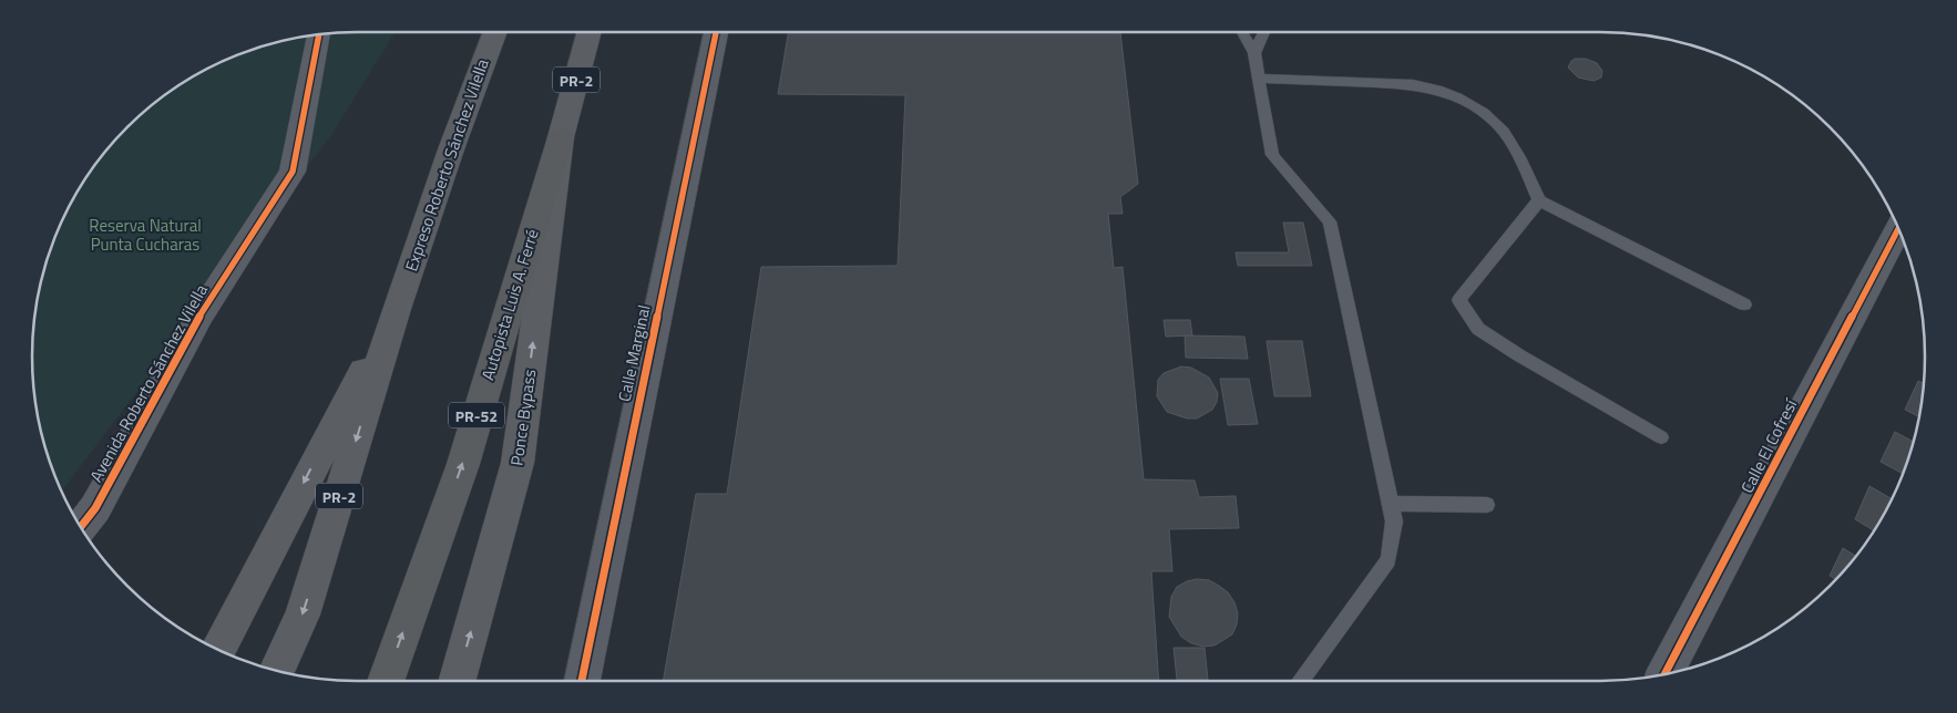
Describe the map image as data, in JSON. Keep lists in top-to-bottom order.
{
  "streets": {
    "highway": [
      "PR-2",
      "Expreso Roberto Sánchez Vilella",
      "Autopista Luis A. Ferré",
      "PR-52",
      "Ponce Bypass"
    ],
    "street": ["Calle Marginal", "Avenida Roberto Sánchez Vilella", "Calle El Cofresí"]
  },
  "crossings": [
    ["PR-2", "Expreso Roberto Sánchez Vilella"],
    ["PR-2", "Autopista Luis A. Ferré"],
    ["PR-2", "Ponce Bypass"],
    ["Autopista Luis A. Ferré", "Ponce Bypass"]
  ],
  "parks": ["Reserva Natural Punta Cucharas"]
}
